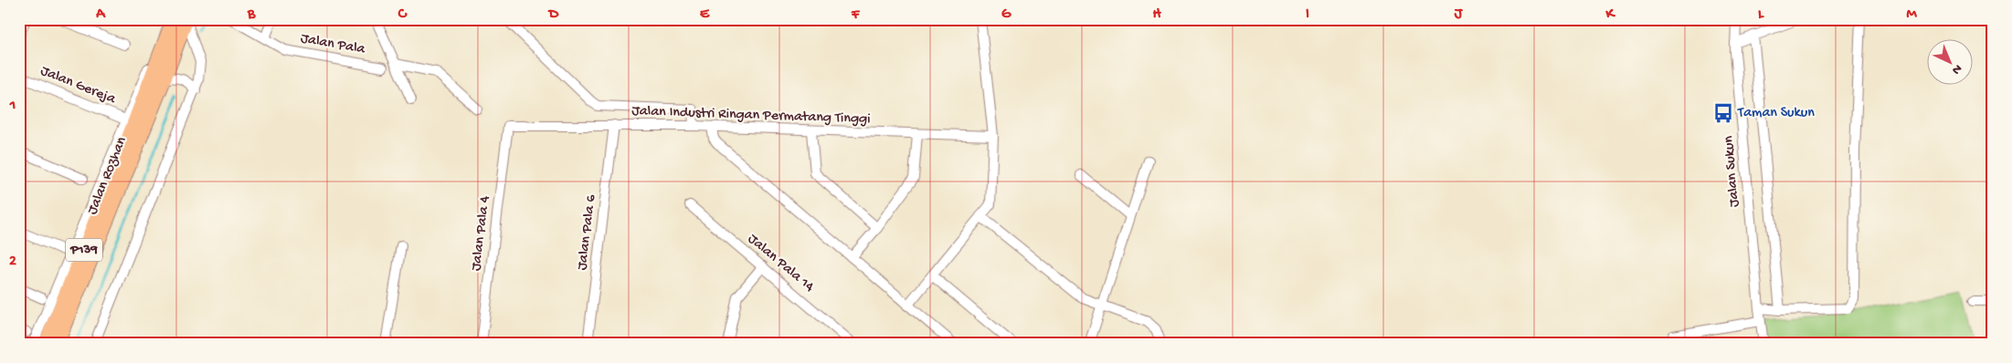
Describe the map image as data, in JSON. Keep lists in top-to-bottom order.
{
  "streets": {
    "main road": ["Jalan Rozhan", "P139"],
    "street": [
      "Jalan Pala",
      "Jalan Gereja",
      "Jalan Industri Ringan Permatang Tinggi",
      "Jalan Sukun",
      "Jalan Pala 6",
      "Jalan Pala 4",
      "Jalan Pala 14"
    ]
  },
  "crossings": [
    ["Jalan Industri Ringan Permatang Tinggi", "Jalan Pala 6"],
    ["Jalan Industri Ringan Permatang Tinggi", "Jalan Pala 4"]
  ],
  "places": {
    "bus stop": ["Taman Sukun"]
  },
  "north": "bottom right",
  "grid": {
    "columns": [
      "A",
      "B",
      "C",
      "D",
      "E",
      "F",
      "G",
      "H",
      "I",
      "J",
      "K",
      "L",
      "M"
    ],
    "rows": ["1", "2"]
  }
}
